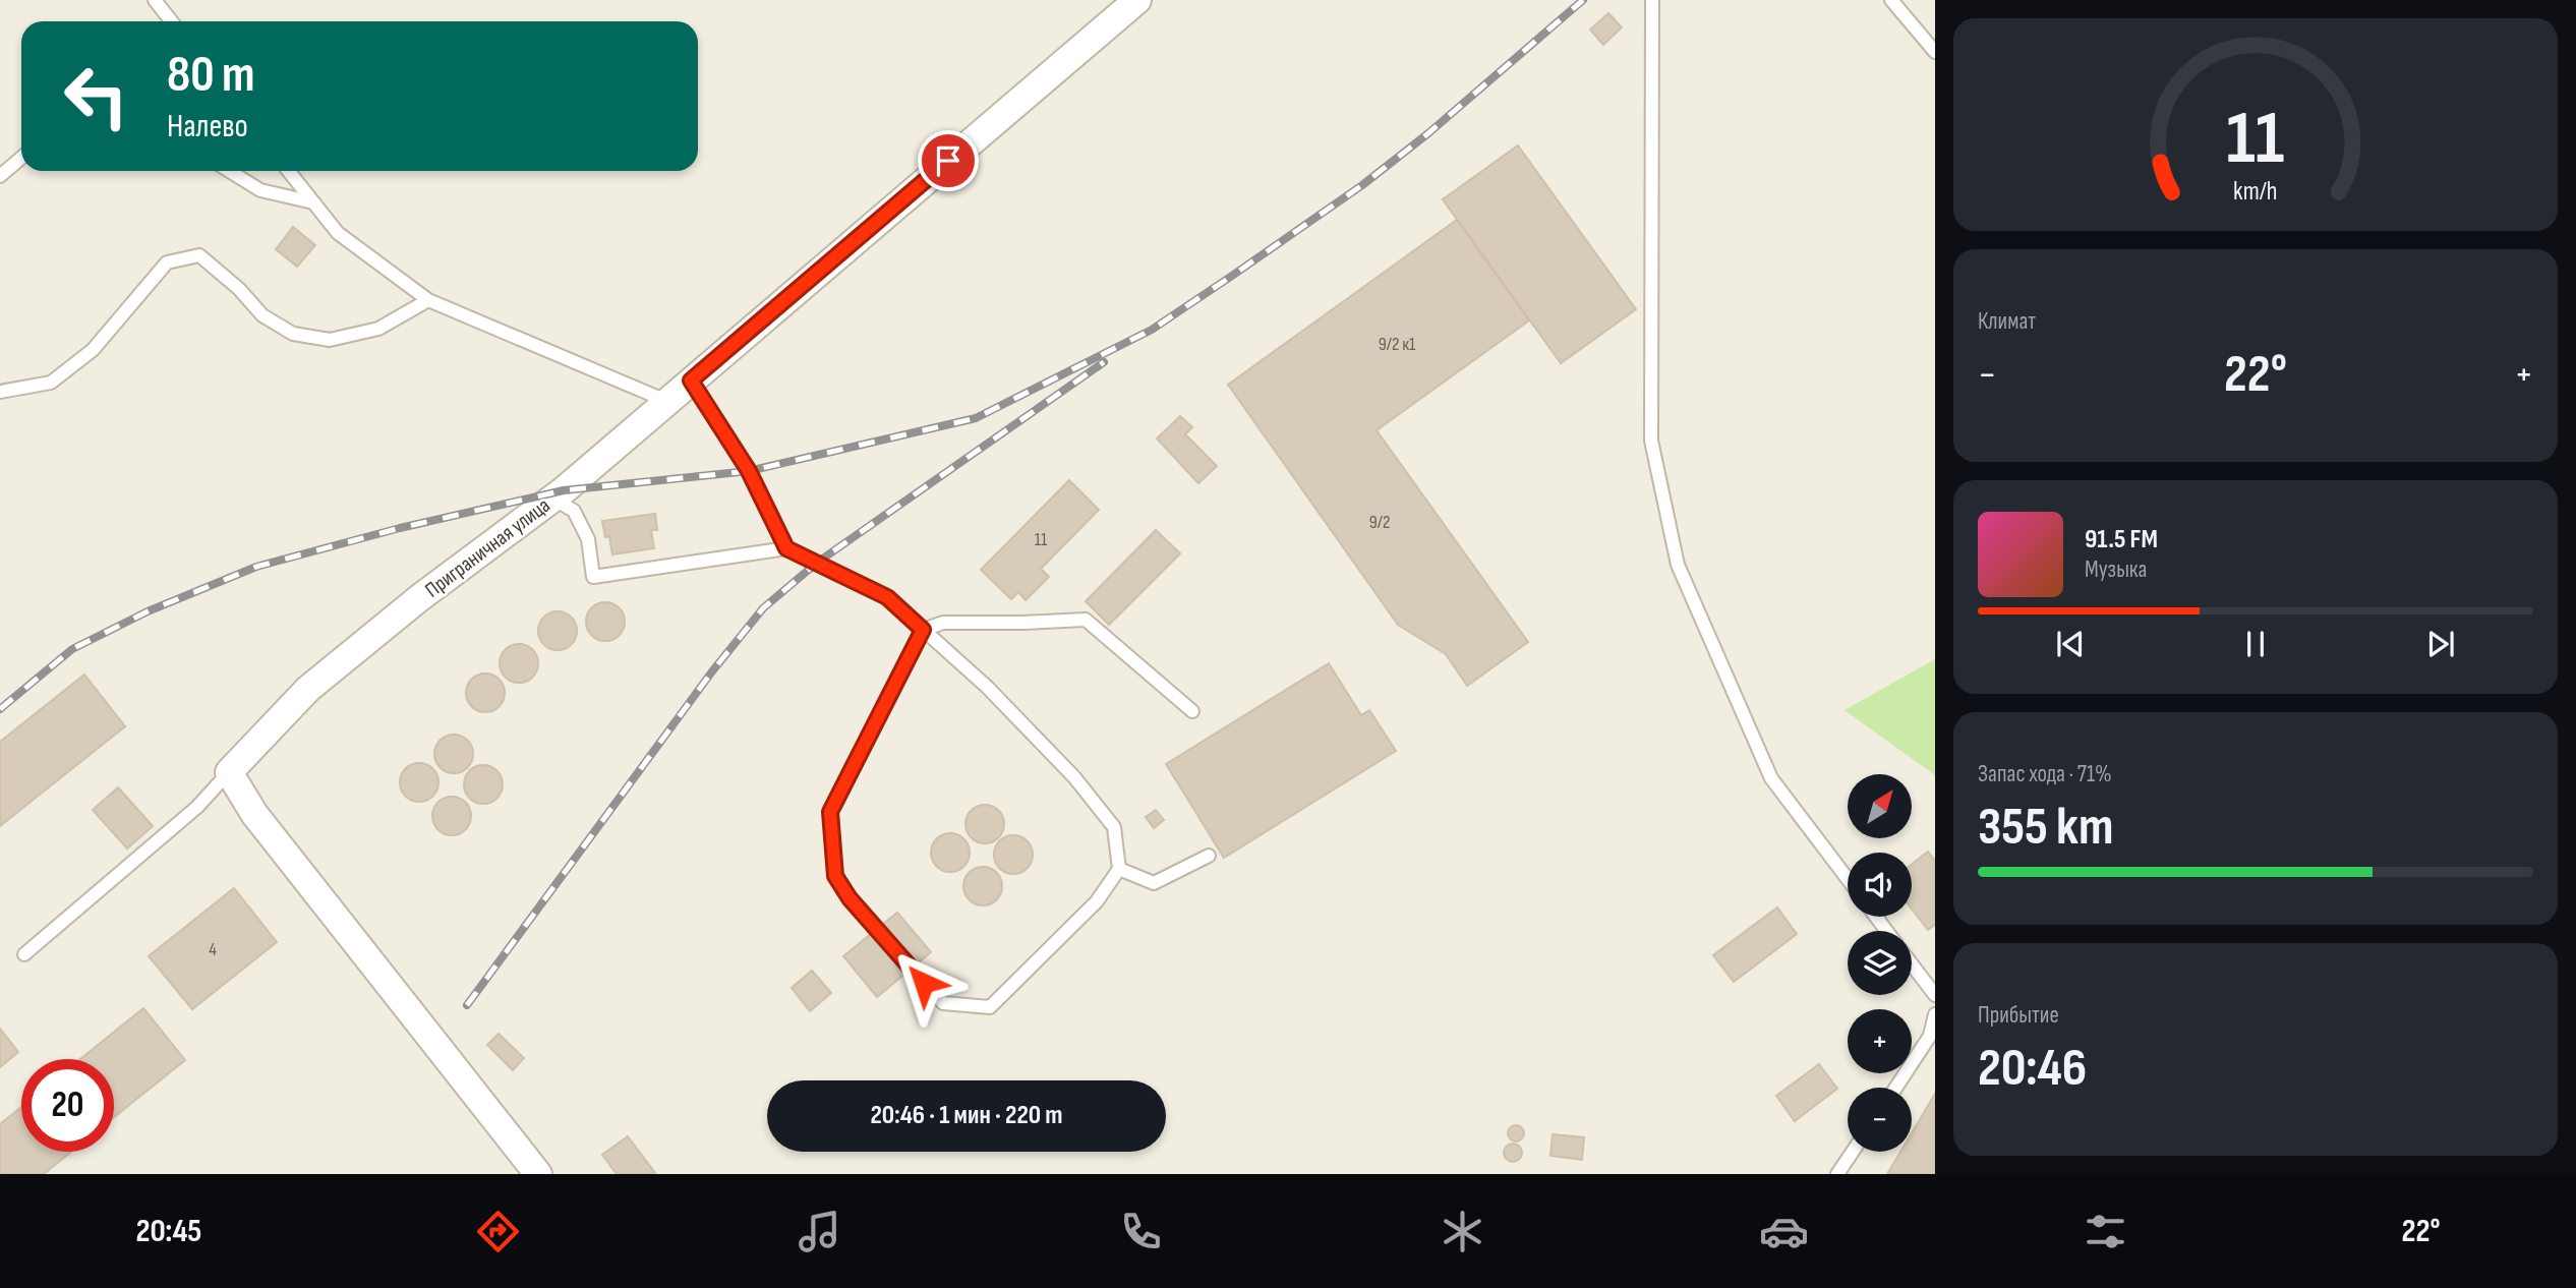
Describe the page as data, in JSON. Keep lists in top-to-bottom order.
{
  "streets": {
    "street": ["Приграничная улица"]
  },
  "house_numbers": [
    "9/2 к1",
    "9/2",
    "11",
    "4"
  ],
  "north": "top right",
  "page": {
    "turn": ["80 m", "Налево"],
    "tile": [
      "Климат",
      ["Запас хода · 71%", "355 km"],
      ["Прибытие", "20:46"]
    ],
    "heat": ["−", "22°", "+"],
    "song": ["91.5 FM", "Музыка"],
    "map_buttons": ["+", "−"],
    "limit": "20",
    "trip": "20:46 · 1 мин · 220 m",
    "tabs": ["20:45", "22°"],
    "gauge": ["11", "km/h"]
  }
}
